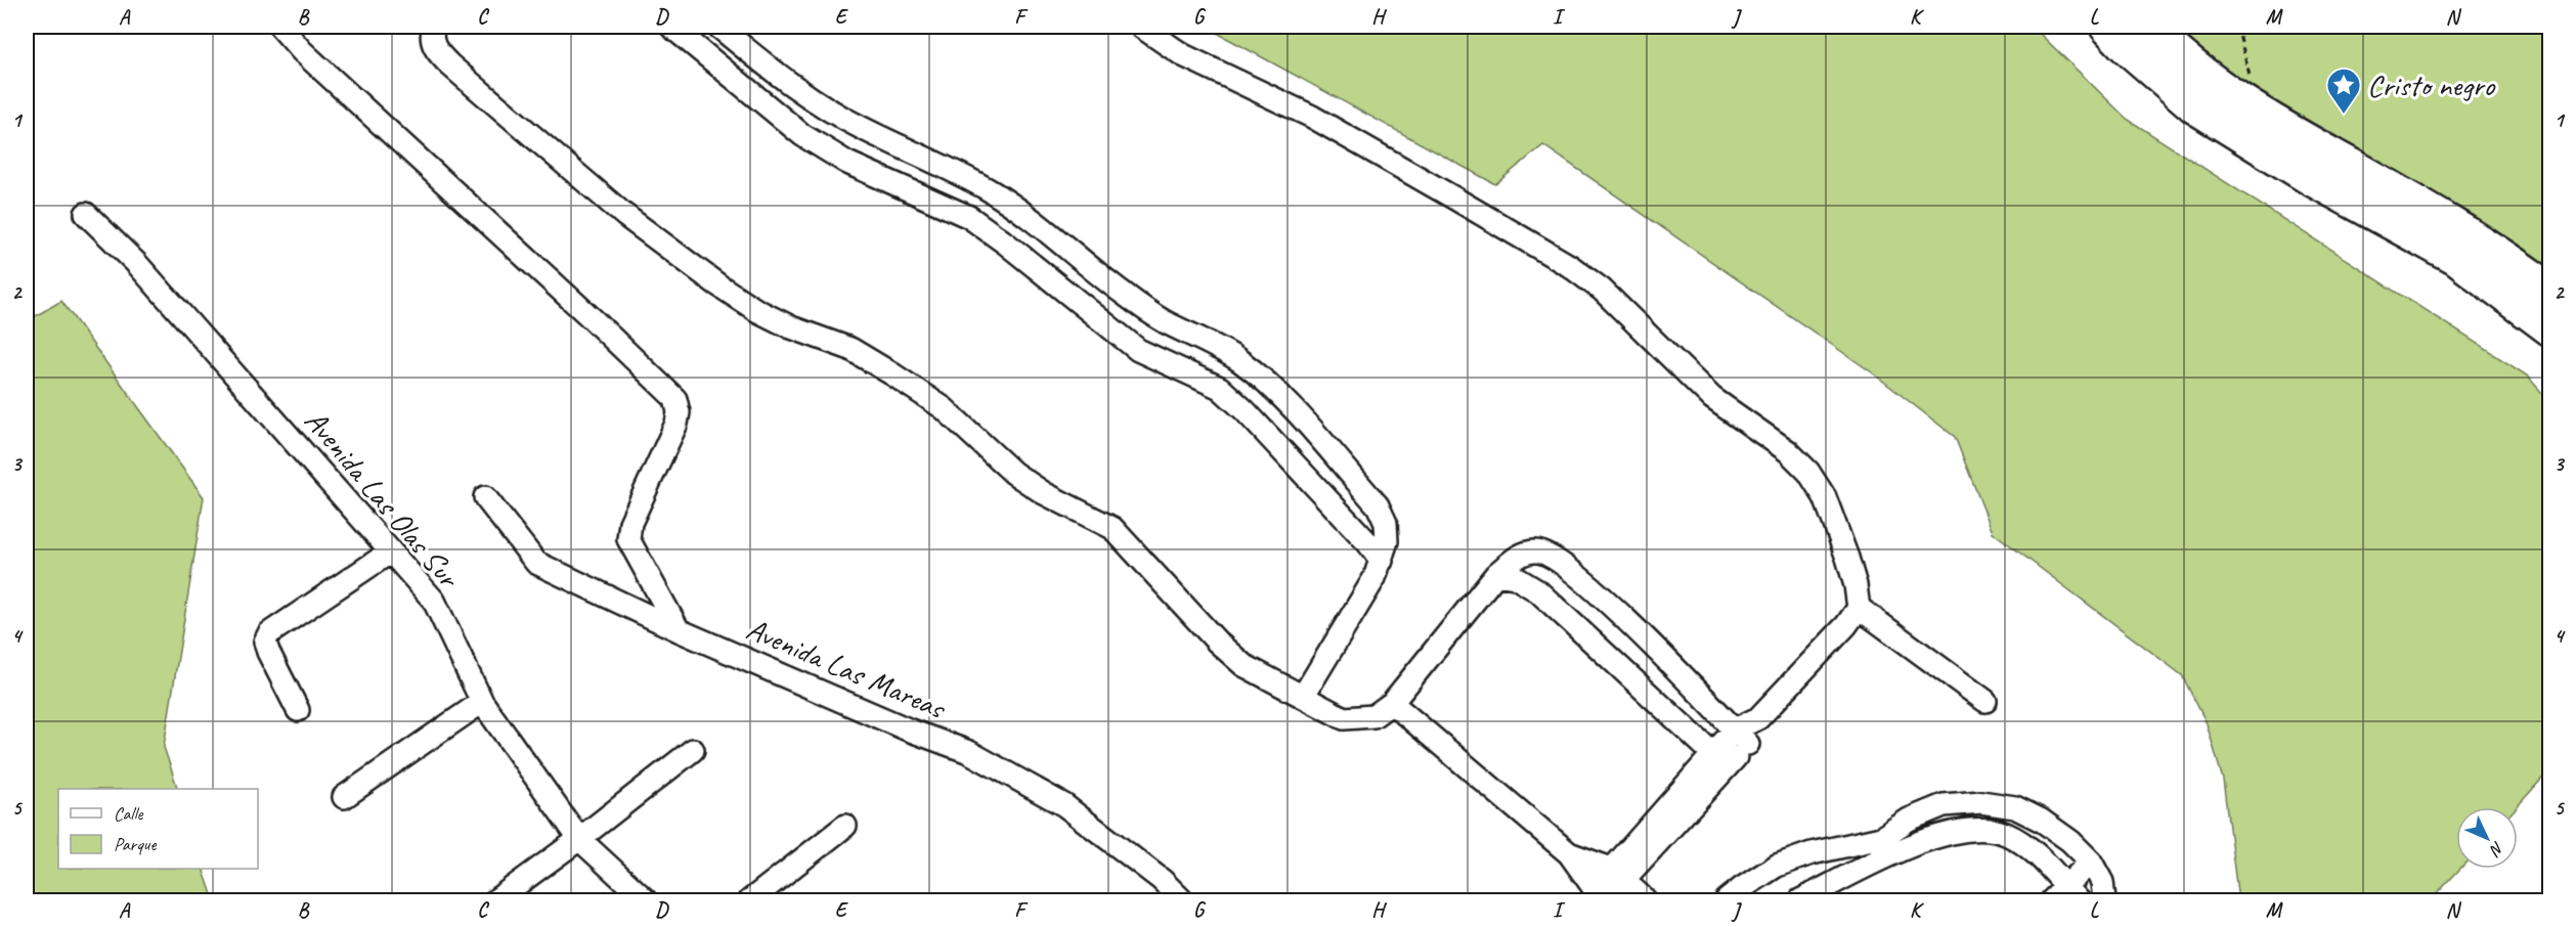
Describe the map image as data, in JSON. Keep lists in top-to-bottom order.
{
  "streets": {
    "street": ["Avenida Las Olas Sur", "Avenida Las Mareas"]
  },
  "places": {
    "place": ["Cristo negro"]
  },
  "legend": ["Calle", "Parque"],
  "north": "bottom right",
  "grid": {
    "columns": [
      "A",
      "B",
      "C",
      "D",
      "E",
      "F",
      "G",
      "H",
      "I",
      "J",
      "K",
      "L",
      "M",
      "N"
    ],
    "rows": [
      "1",
      "2",
      "3",
      "4",
      "5"
    ]
  }
}
